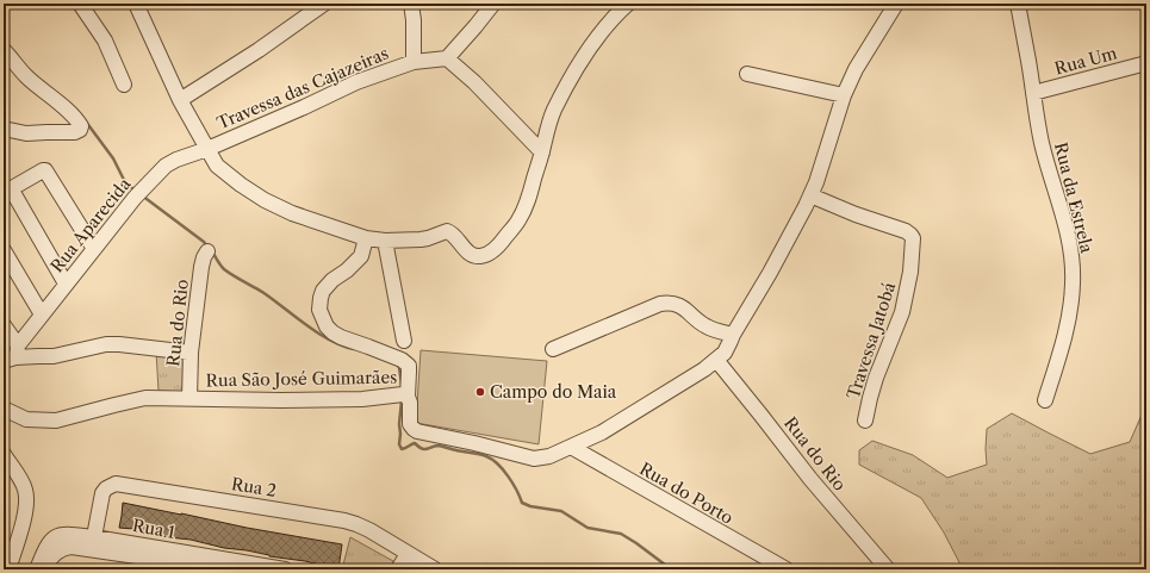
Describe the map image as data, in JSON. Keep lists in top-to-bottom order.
{
  "streets": {
    "street": [
      "Rua Um",
      "Travessa das Cajazeiras",
      "Rua da Estrela",
      "Rua Aparecida",
      "Rua do Rio",
      "Travessa Jatobá",
      "Rua São José Guimarães",
      "Rua 2",
      "Rua do Porto",
      "Rua 1"
    ]
  },
  "crossings": [
    ["Rua Um", "Rua da Estrela"],
    ["Travessa das Cajazeiras", "Rua Aparecida"],
    ["Rua do Rio", "Rua São José Guimarães"],
    ["Travessa Jatobá", "Rua São José Guimarães"],
    ["Rua São José Guimarães", "Rua do Porto"],
    ["Rua 2", "Rua 1"]
  ],
  "places": ["Campo do Maia"]
}
